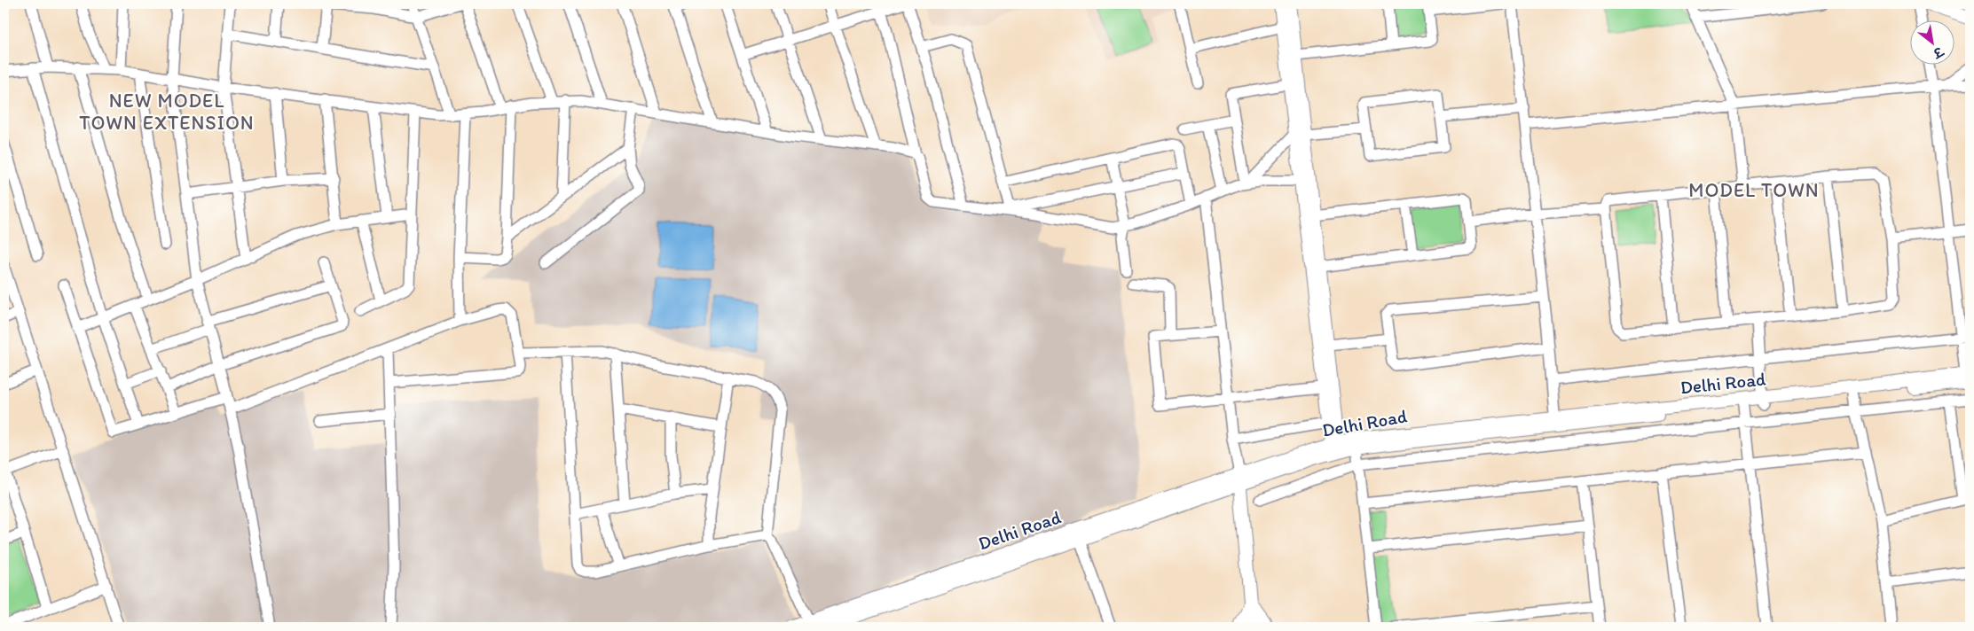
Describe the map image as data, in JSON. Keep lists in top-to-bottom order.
{
  "streets": {
    "main road": ["Delhi Road"]
  },
  "districts": ["NEW MODEL TOWN EXTENSION", "MODEL TOWN"],
  "north": "bottom right"
}
